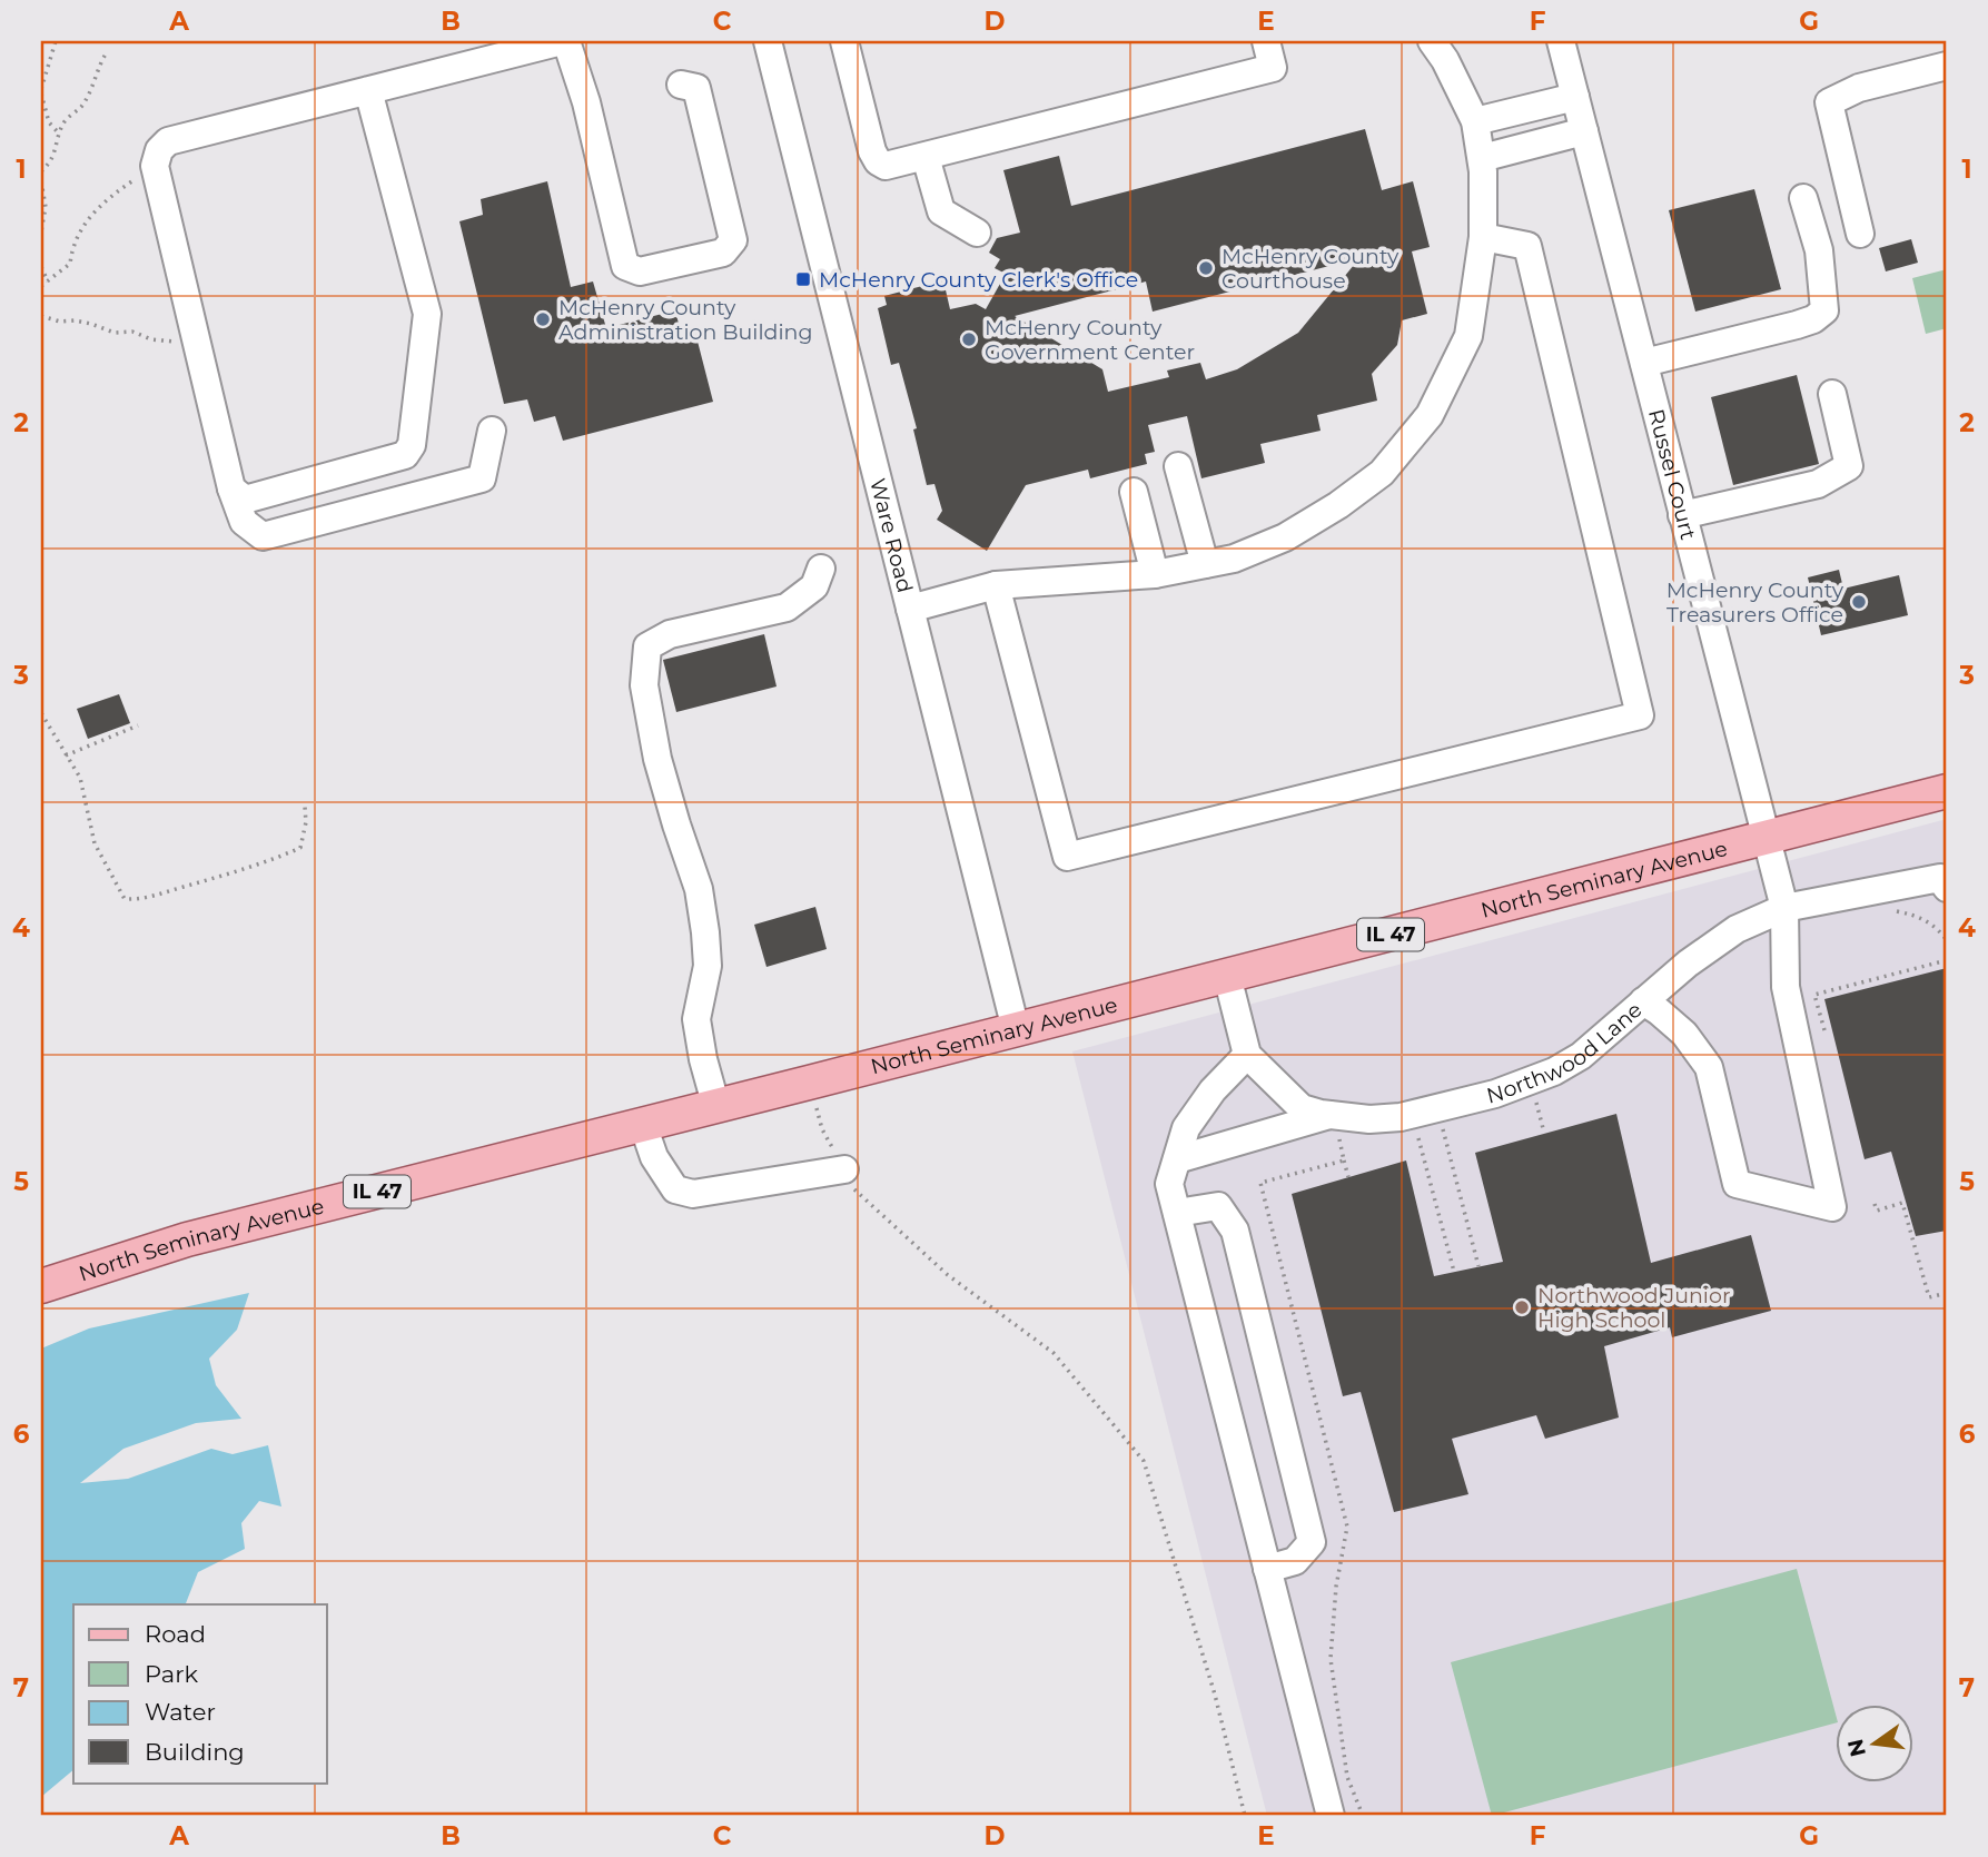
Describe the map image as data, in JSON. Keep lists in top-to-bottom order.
{
  "streets": {
    "main road": ["North Seminary Avenue", "IL 47"],
    "street": ["Russel Court", "Ware Road", "Northwood Lane"]
  },
  "crossings": [
    ["Russel Court", "North Seminary Avenue"],
    ["Russel Court", "Northwood Lane"],
    ["Ware Road", "North Seminary Avenue"]
  ],
  "places": {
    "other": [
      "McHenry County Courthouse",
      "McHenry County Administration Building",
      "McHenry County Government Center",
      "McHenry County Treasurers Office",
      "Northwood Junior High School"
    ],
    "transit": ["McHenry County Clerk's Office"]
  },
  "legend": [
    "Road",
    "Park",
    "Water",
    "Building"
  ],
  "north": "left",
  "grid": {
    "columns": [
      "A",
      "B",
      "C",
      "D",
      "E",
      "F",
      "G"
    ],
    "rows": [
      "1",
      "2",
      "3",
      "4",
      "5",
      "6",
      "7"
    ]
  }
}
